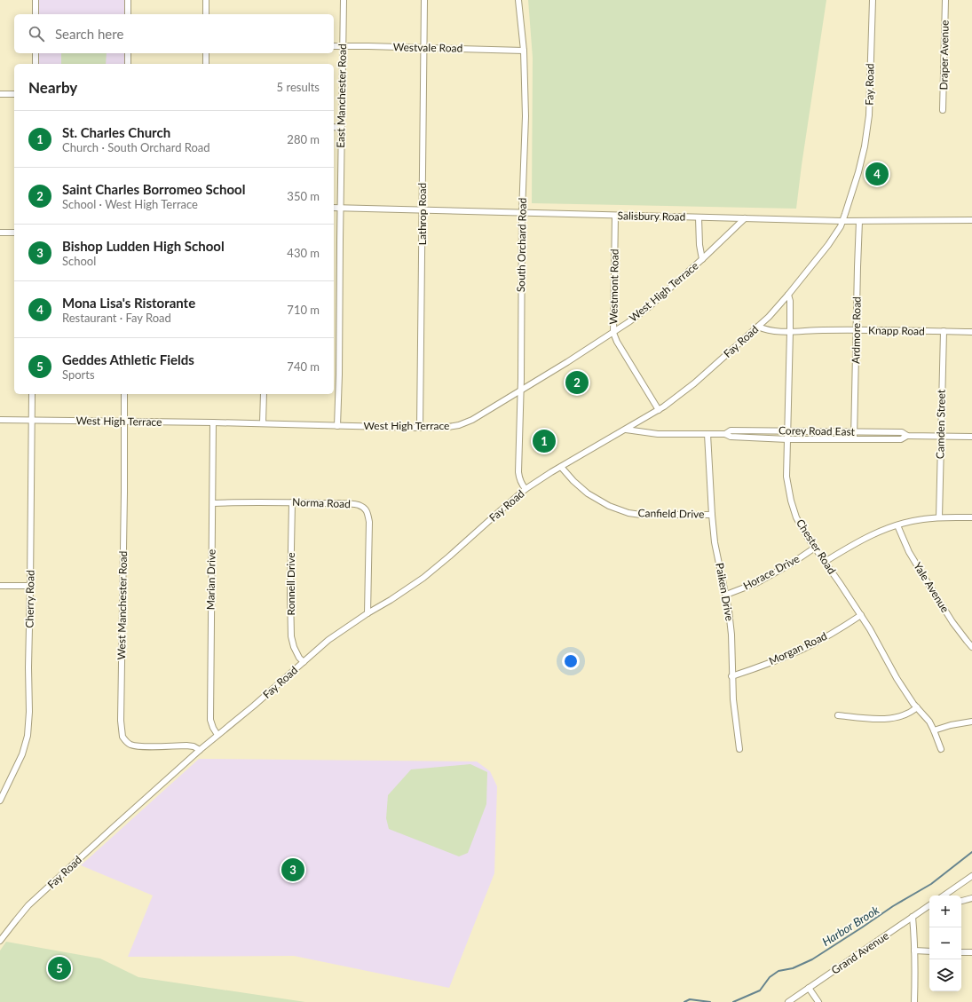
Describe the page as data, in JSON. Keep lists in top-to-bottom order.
{
  "streets": {
    "street": [
      "Westvale Road",
      "Draper Avenue",
      "Fay Road",
      "East Manchester Road",
      "Lathrop Road",
      "Salisbury Road",
      "South Orchard Road",
      "Westmont Road",
      "West High Terrace",
      "Ardmore Road",
      "Knapp Road",
      "Camden Street",
      "Corey Road East",
      "Norma Road",
      "Canfield Drive",
      "Chester Road",
      "Horace Drive",
      "Marian Drive",
      "Ronnell Drive",
      "Yale Avenue",
      "Paiken Drive",
      "Cherry Road",
      "West Manchester Road",
      "Morgan Road",
      "Grand Avenue"
    ]
  },
  "crossings": [
    ["Westvale Road", "East Manchester Road"],
    ["Westvale Road", "Lathrop Road"],
    ["Westvale Road", "South Orchard Road"],
    ["Fay Road", "Salisbury Road"],
    ["Fay Road", "South Orchard Road"],
    ["Fay Road", "Westmont Road"],
    ["Fay Road", "Knapp Road"],
    ["Fay Road", "Corey Road East"],
    ["Fay Road", "Norma Road"],
    ["Fay Road", "Canfield Drive"],
    ["Fay Road", "Chester Road"],
    ["Fay Road", "Marian Drive"],
    ["Fay Road", "Ronnell Drive"],
    ["Fay Road", "West Manchester Road"],
    ["East Manchester Road", "Salisbury Road"],
    ["East Manchester Road", "West High Terrace"],
    ["Lathrop Road", "Salisbury Road"],
    ["Lathrop Road", "West High Terrace"],
    ["Salisbury Road", "South Orchard Road"],
    ["Salisbury Road", "Westmont Road"],
    ["Salisbury Road", "West High Terrace"],
    ["Salisbury Road", "Ardmore Road"],
    ["South Orchard Road", "West High Terrace"],
    ["Westmont Road", "West High Terrace"],
    ["West High Terrace", "Marian Drive"],
    ["West High Terrace", "Cherry Road"],
    ["West High Terrace", "West Manchester Road"],
    ["Ardmore Road", "Knapp Road"],
    ["Ardmore Road", "Corey Road East"],
    ["Knapp Road", "Camden Street"],
    ["Knapp Road", "Chester Road"],
    ["Camden Street", "Corey Road East"],
    ["Corey Road East", "Chester Road"],
    ["Corey Road East", "Paiken Drive"],
    ["Norma Road", "Marian Drive"],
    ["Norma Road", "Ronnell Drive"],
    ["Canfield Drive", "Paiken Drive"],
    ["Chester Road", "Horace Drive"],
    ["Chester Road", "Morgan Road"],
    ["Horace Drive", "Paiken Drive"],
    ["Paiken Drive", "Morgan Road"]
  ],
  "water": ["Harbor Brook"],
  "page": {
    "search": "Search here",
    "heading": ["Nearby", "5 results"],
    "list": [
      {
        "mark": "1",
        "name": "St. Charles Church",
        "note": "Church · South Orchard Road",
        "value": "280 m"
      },
      {
        "mark": "2",
        "name": "Saint Charles Borromeo School",
        "note": "School · West High Terrace",
        "value": "350 m"
      },
      {
        "mark": "3",
        "name": "Bishop Ludden High School",
        "note": "School",
        "value": "430 m"
      },
      {
        "mark": "4",
        "name": "Mona Lisa's Ristorante",
        "note": "Restaurant · Fay Road",
        "value": "710 m"
      },
      {
        "mark": "5",
        "name": "Geddes Athletic Fields",
        "note": "Sports",
        "value": "740 m"
      }
    ],
    "pins": [
      "4",
      "2",
      "1",
      "3",
      "5"
    ],
    "map_buttons": ["+", "−"]
  }
}
